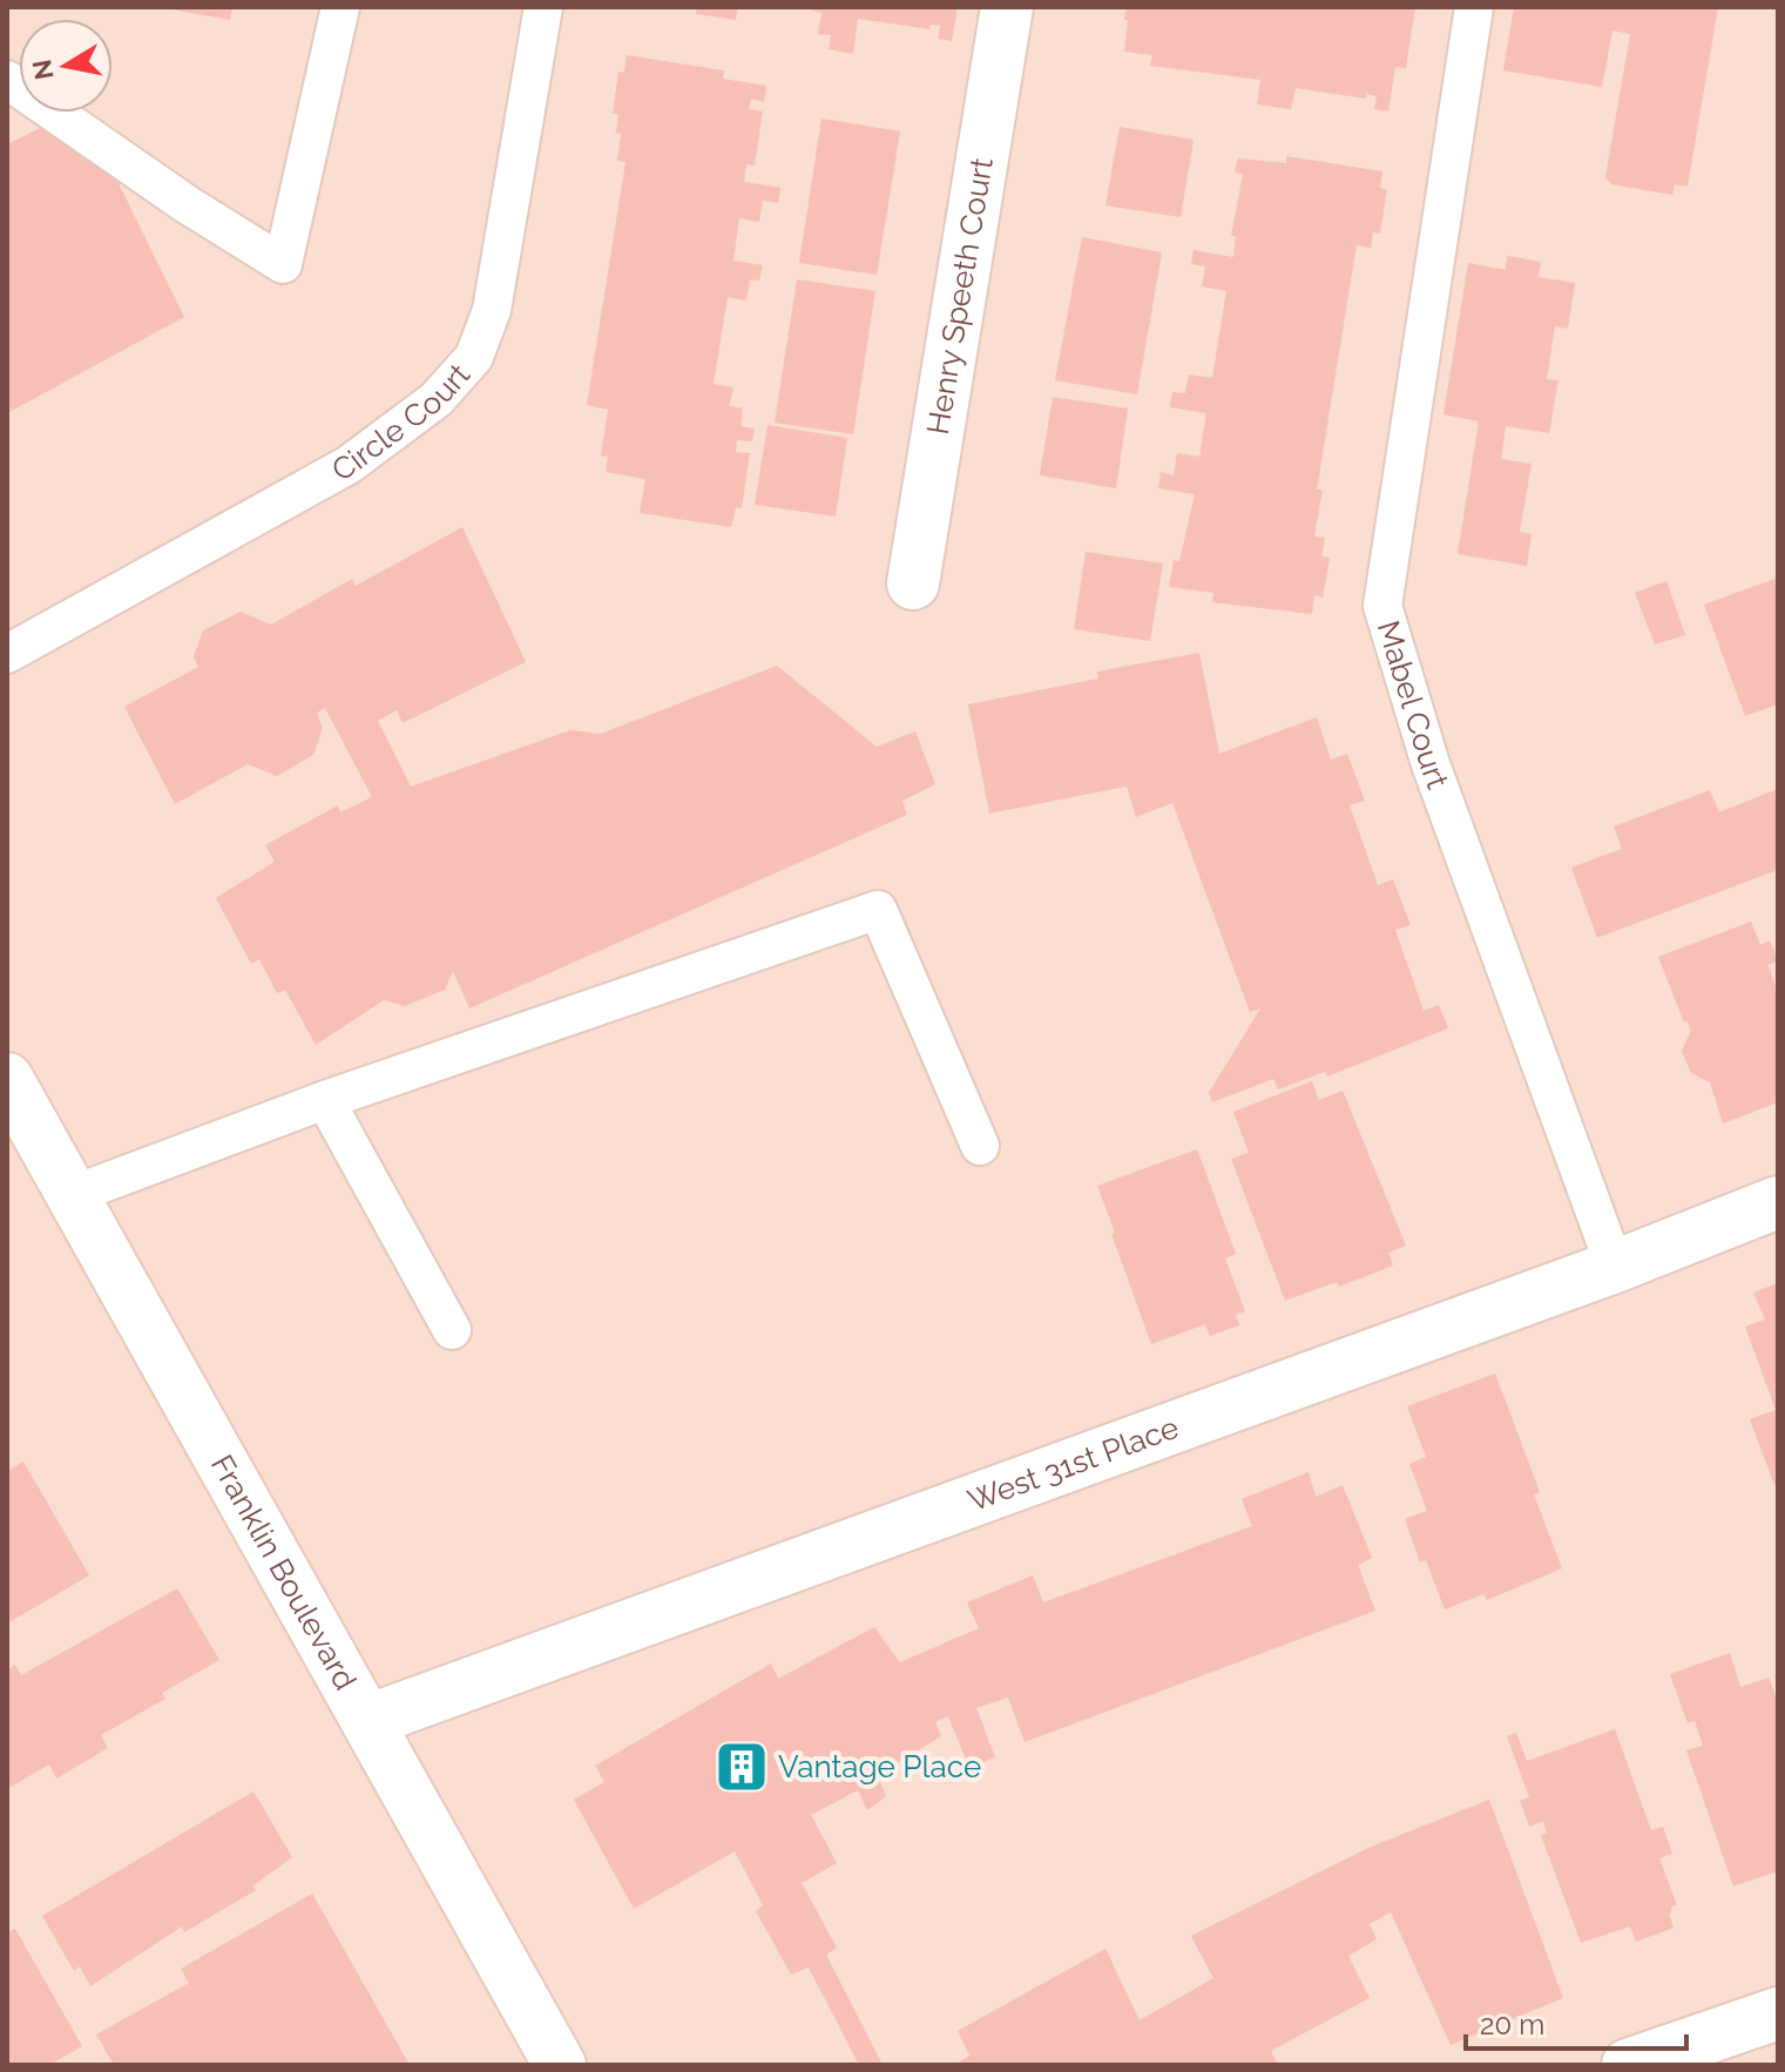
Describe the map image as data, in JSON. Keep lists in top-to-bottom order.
{
  "streets": {
    "street": ["Henry Speeth Court", "West 31st Place", "Franklin Boulevard"],
    "lane": ["Circle Court", "Mabel Court"]
  },
  "crossings": [
    ["Mabel Court", "West 31st Place"],
    ["West 31st Place", "Franklin Boulevard"]
  ],
  "places": {
    "building": ["Vantage Place"]
  },
  "scale_bar": "20 m",
  "north": "left"
}
